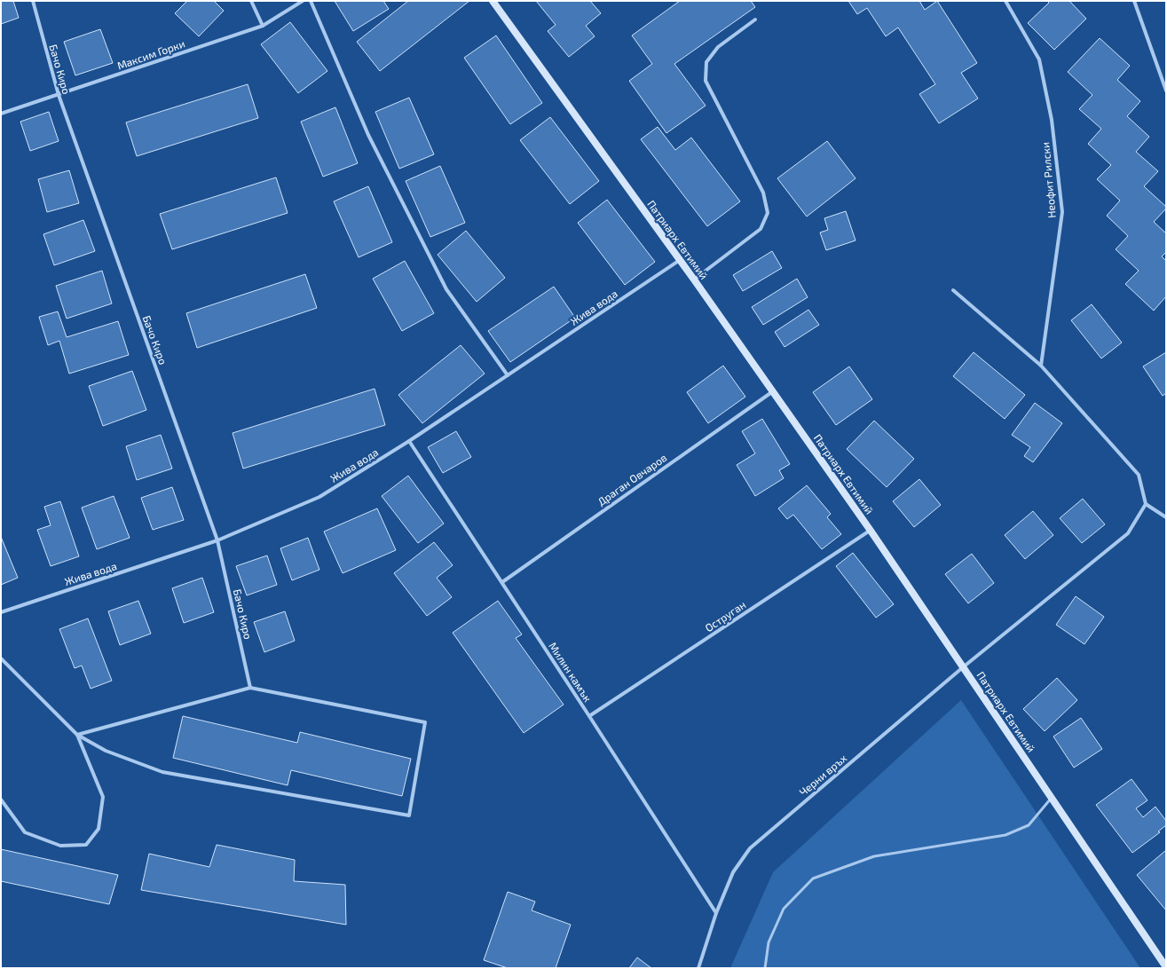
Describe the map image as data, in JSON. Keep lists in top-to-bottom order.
{
  "streets": {
    "street": [
      "Максим Горки",
      "Бачо Киро",
      "Неофит Рилски",
      "Патриарх Евтимий",
      "Жива вода",
      "Драган Овчаров",
      "Оструган",
      "Милин камък",
      "Черни връх"
    ]
  },
  "crossings": [
    ["Максим Горки", "Бачо Киро"],
    ["Бачо Киро", "Жива вода"],
    ["Патриарх Евтимий", "Жива вода"],
    ["Патриарх Евтимий", "Драган Овчаров"],
    ["Патриарх Евтимий", "Оструган"],
    ["Патриарх Евтимий", "Черни връх"],
    ["Жива вода", "Милин камък"],
    ["Драган Овчаров", "Милин камък"],
    ["Оструган", "Милин камък"],
    ["Милин камък", "Черни връх"]
  ]
}
